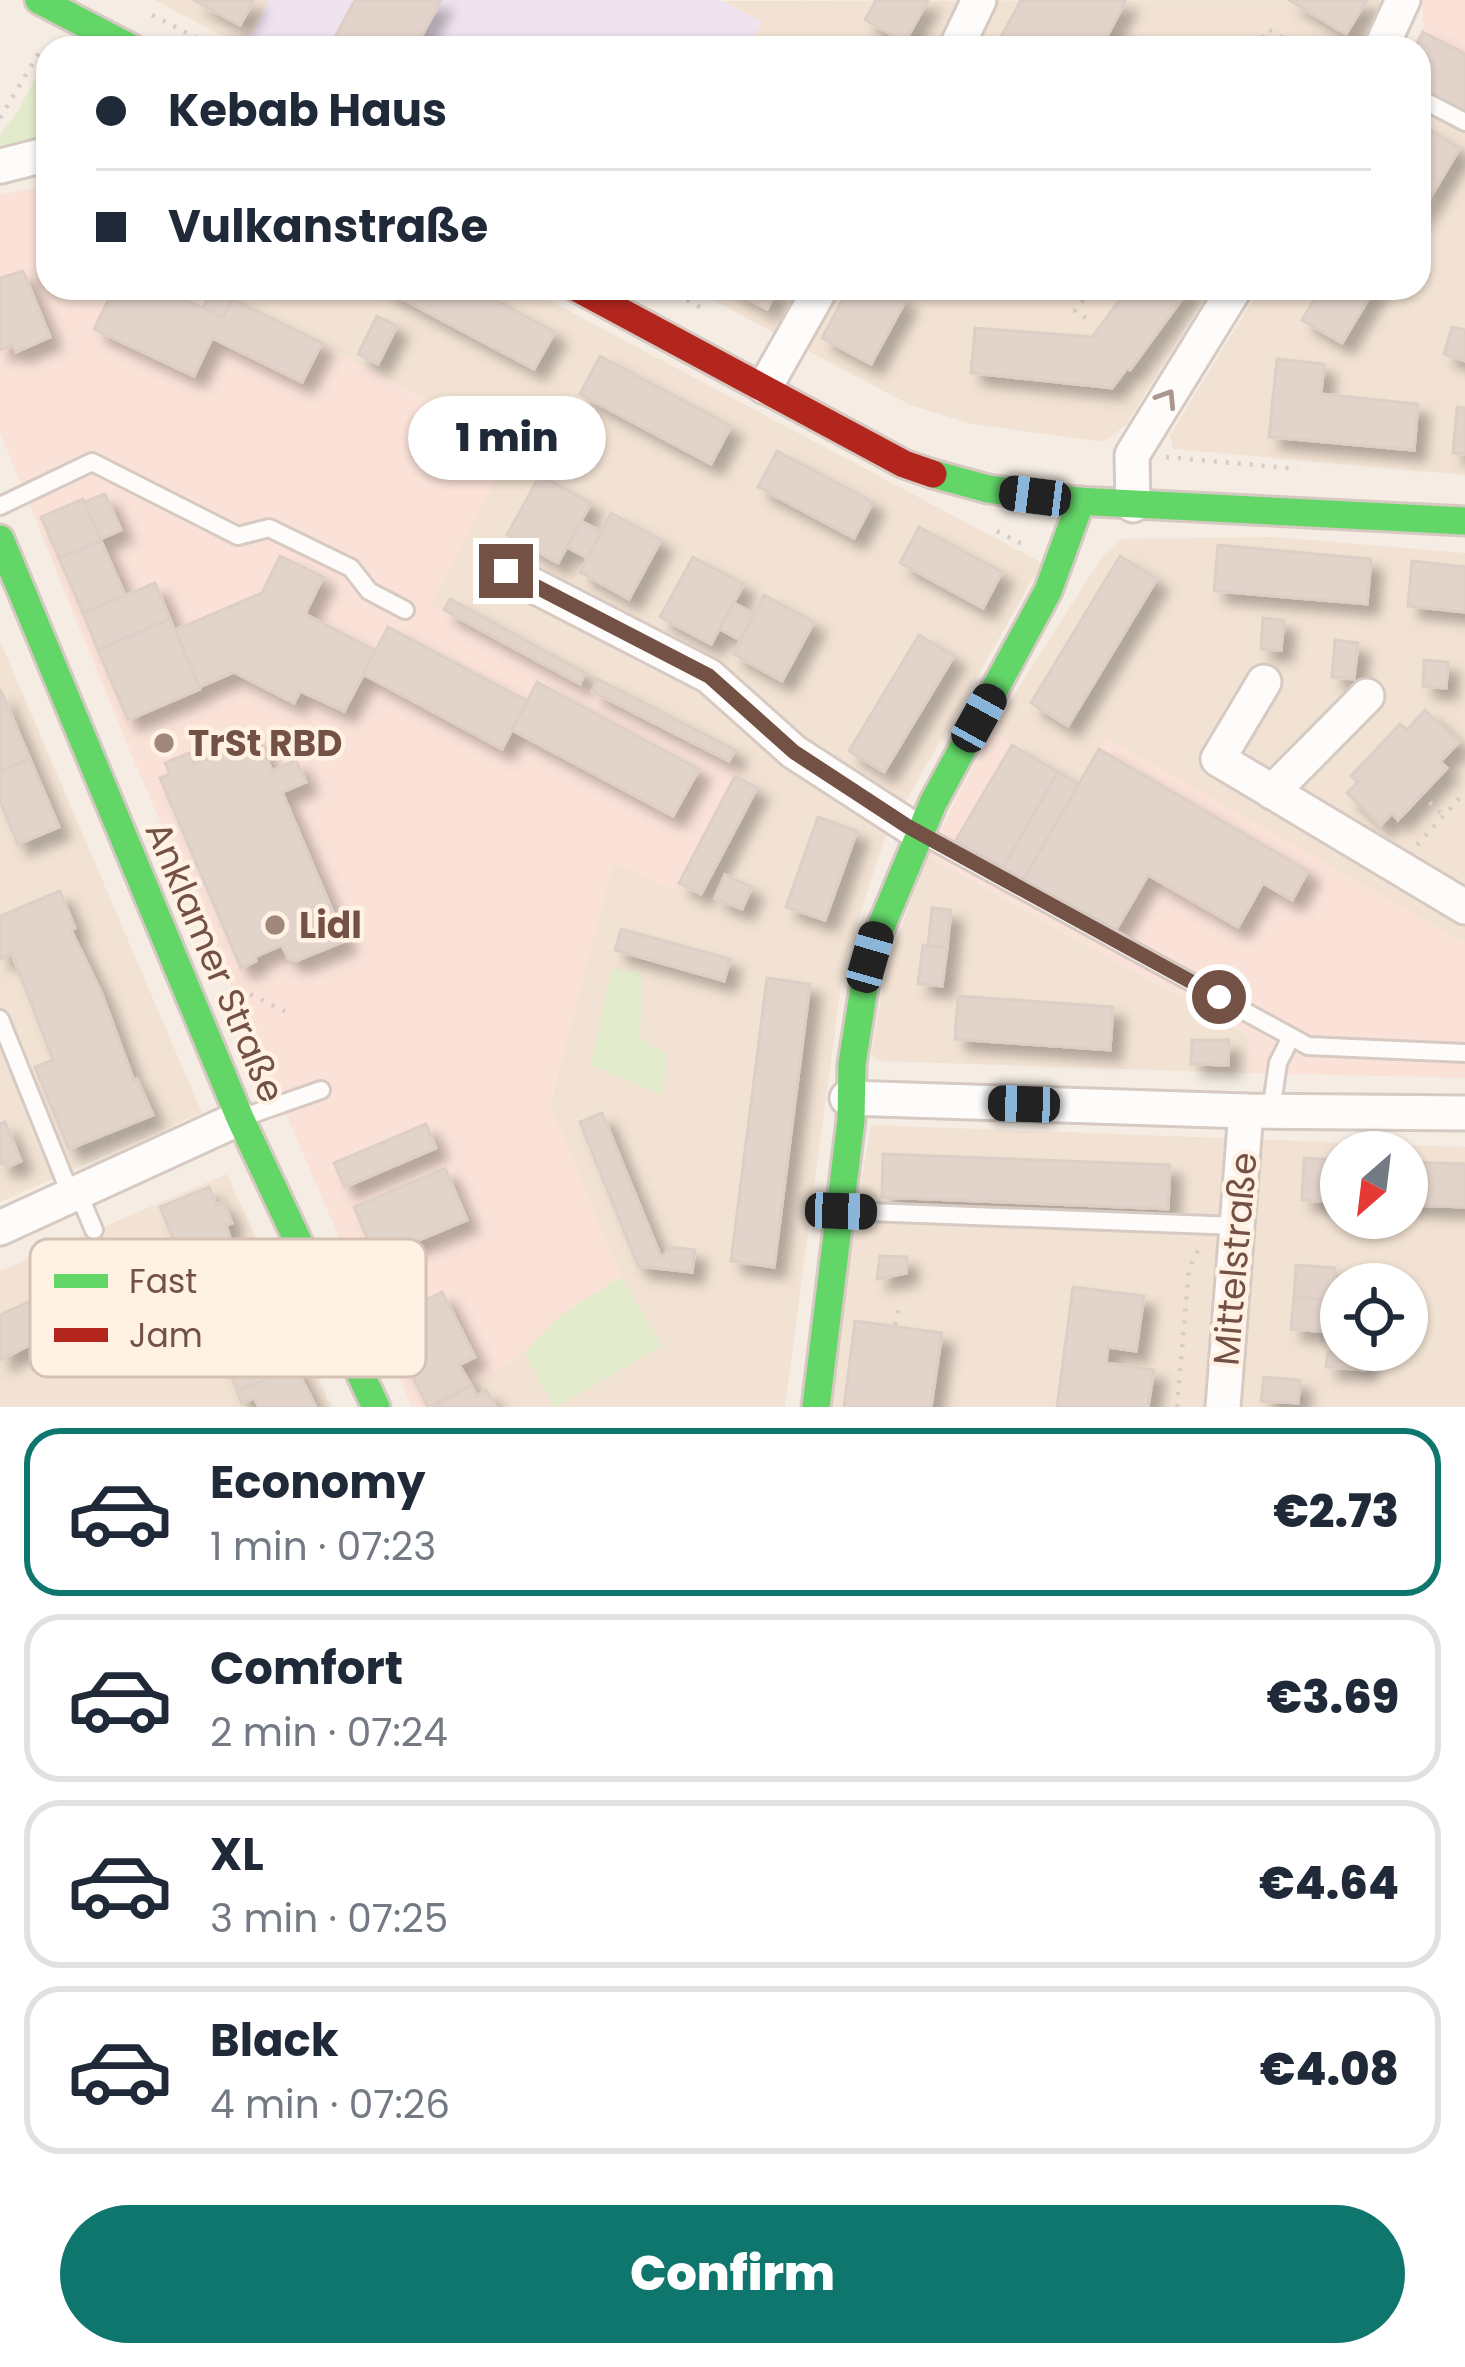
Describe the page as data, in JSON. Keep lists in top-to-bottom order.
{
  "streets": {
    "street": ["Anklamer Straße", "Mittelstraße"]
  },
  "places": ["TrSt RBD", "Lidl"],
  "legend": ["Fast", "Jam"],
  "north": "bottom left",
  "page": {
    "banner": ["Kebab Haus", "Vulkanstraße"],
    "bubble": "1 min",
    "list": [
      {
        "name": "Economy",
        "note": "1 min · 07:23",
        "value": "€2.73"
      },
      {
        "name": "Comfort",
        "note": "2 min · 07:24",
        "value": "€3.69"
      },
      {
        "name": "XL",
        "note": "3 min · 07:25",
        "value": "€4.64"
      },
      {
        "name": "Black",
        "note": "4 min · 07:26",
        "value": "€4.08"
      }
    ],
    "buttons": "Confirm"
  }
}
